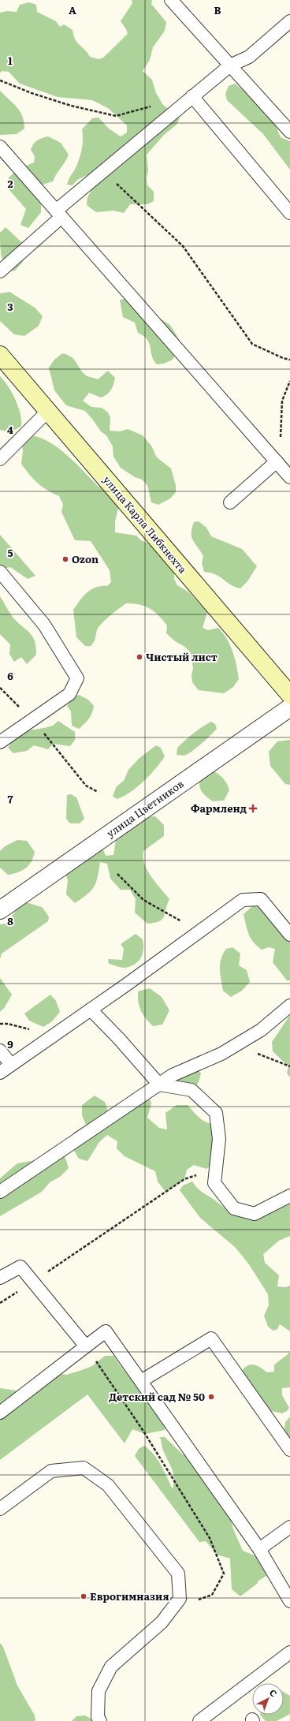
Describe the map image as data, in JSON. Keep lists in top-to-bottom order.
{
  "streets": {
    "main road": ["улица Карла Либкнехта"],
    "street": ["улица Цветников"]
  },
  "places": {
    "other": [
      "Ozon",
      "Чистый лист",
      "Детский сад № 50",
      "Еврогимназия"
    ],
    "health": ["Фармленд"]
  },
  "north": "top right",
  "grid": {
    "columns": ["A", "B"],
    "rows": [
      "1",
      "2",
      "3",
      "4",
      "5",
      "6",
      "7",
      "8",
      "9"
    ]
  }
}
